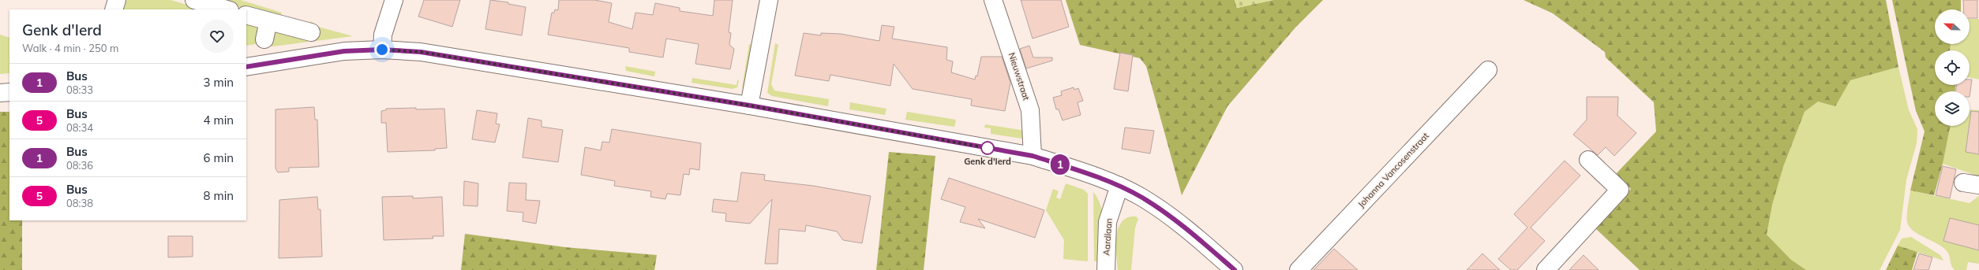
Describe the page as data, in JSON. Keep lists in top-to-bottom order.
{
  "streets": {
    "street": ["Nieuwstraat", "Johanna Vancosenstraat", "Aardlaan"]
  },
  "places": ["Genk d'Ierd"],
  "lines": ["bus line 1"],
  "north": "left",
  "page": {
    "on_map": "1",
    "heading": ["Genk d'Ierd", "Walk · 4 min · 250 m"],
    "list": [
      {
        "mark": "1",
        "name": "Bus",
        "note": "08:33",
        "value": "3 min"
      },
      {
        "mark": "5",
        "name": "Bus",
        "note": "08:34",
        "value": "4 min"
      },
      {
        "mark": "1",
        "name": "Bus",
        "note": "08:36",
        "value": "6 min"
      },
      {
        "mark": "5",
        "name": "Bus",
        "note": "08:38",
        "value": "8 min"
      }
    ]
  }
}
